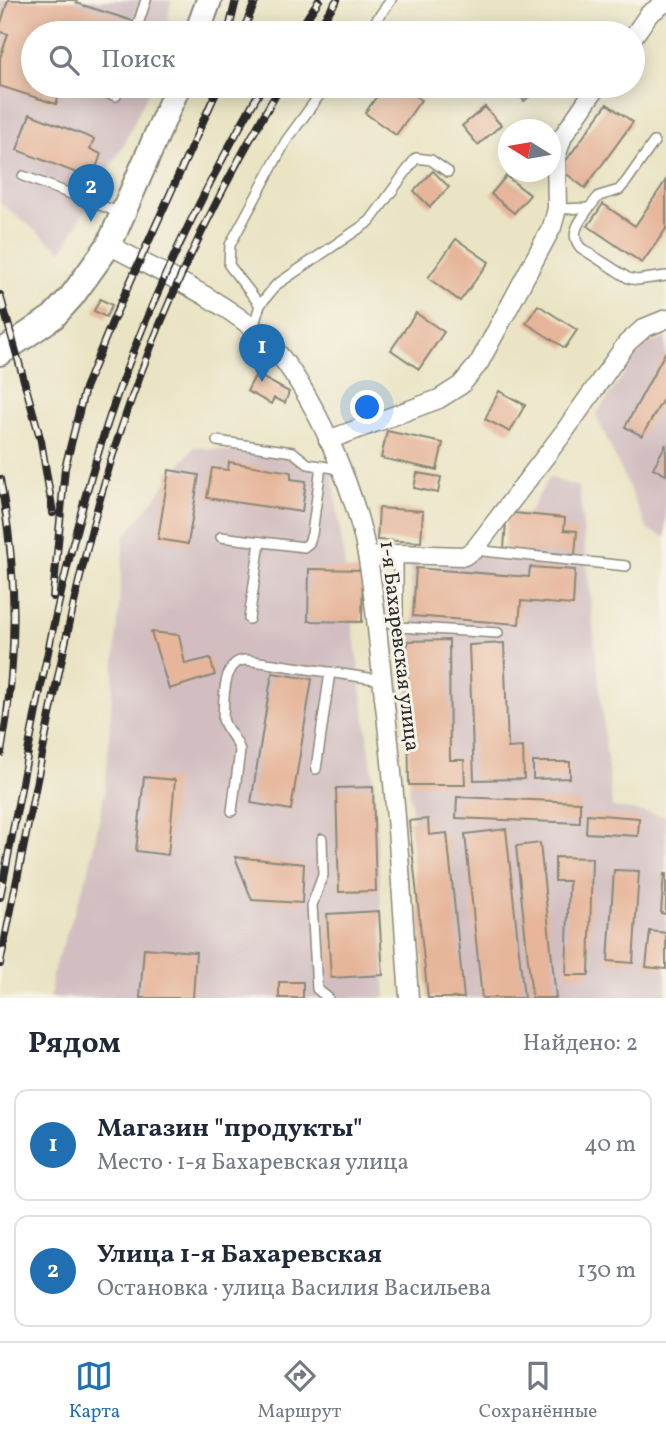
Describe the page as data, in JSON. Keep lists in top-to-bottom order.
{
  "streets": {
    "street": ["1-я Бахаревская улица"]
  },
  "north": "left",
  "page": {
    "search": "Поиск",
    "pins": ["2", "1"],
    "heading": ["Рядом", "Найдено: 2"],
    "list": [
      {
        "mark": "1",
        "name": "Магазин \"продукты\"",
        "note": "Место · 1-я Бахаревская улица",
        "value": "40 m"
      },
      {
        "mark": "2",
        "name": "Улица 1-я Бахаревская",
        "note": "Остановка · улица Василия Васильева",
        "value": "130 m"
      }
    ],
    "nav": ["Карта", "Маршрут", "Сохранённые"]
  }
}
